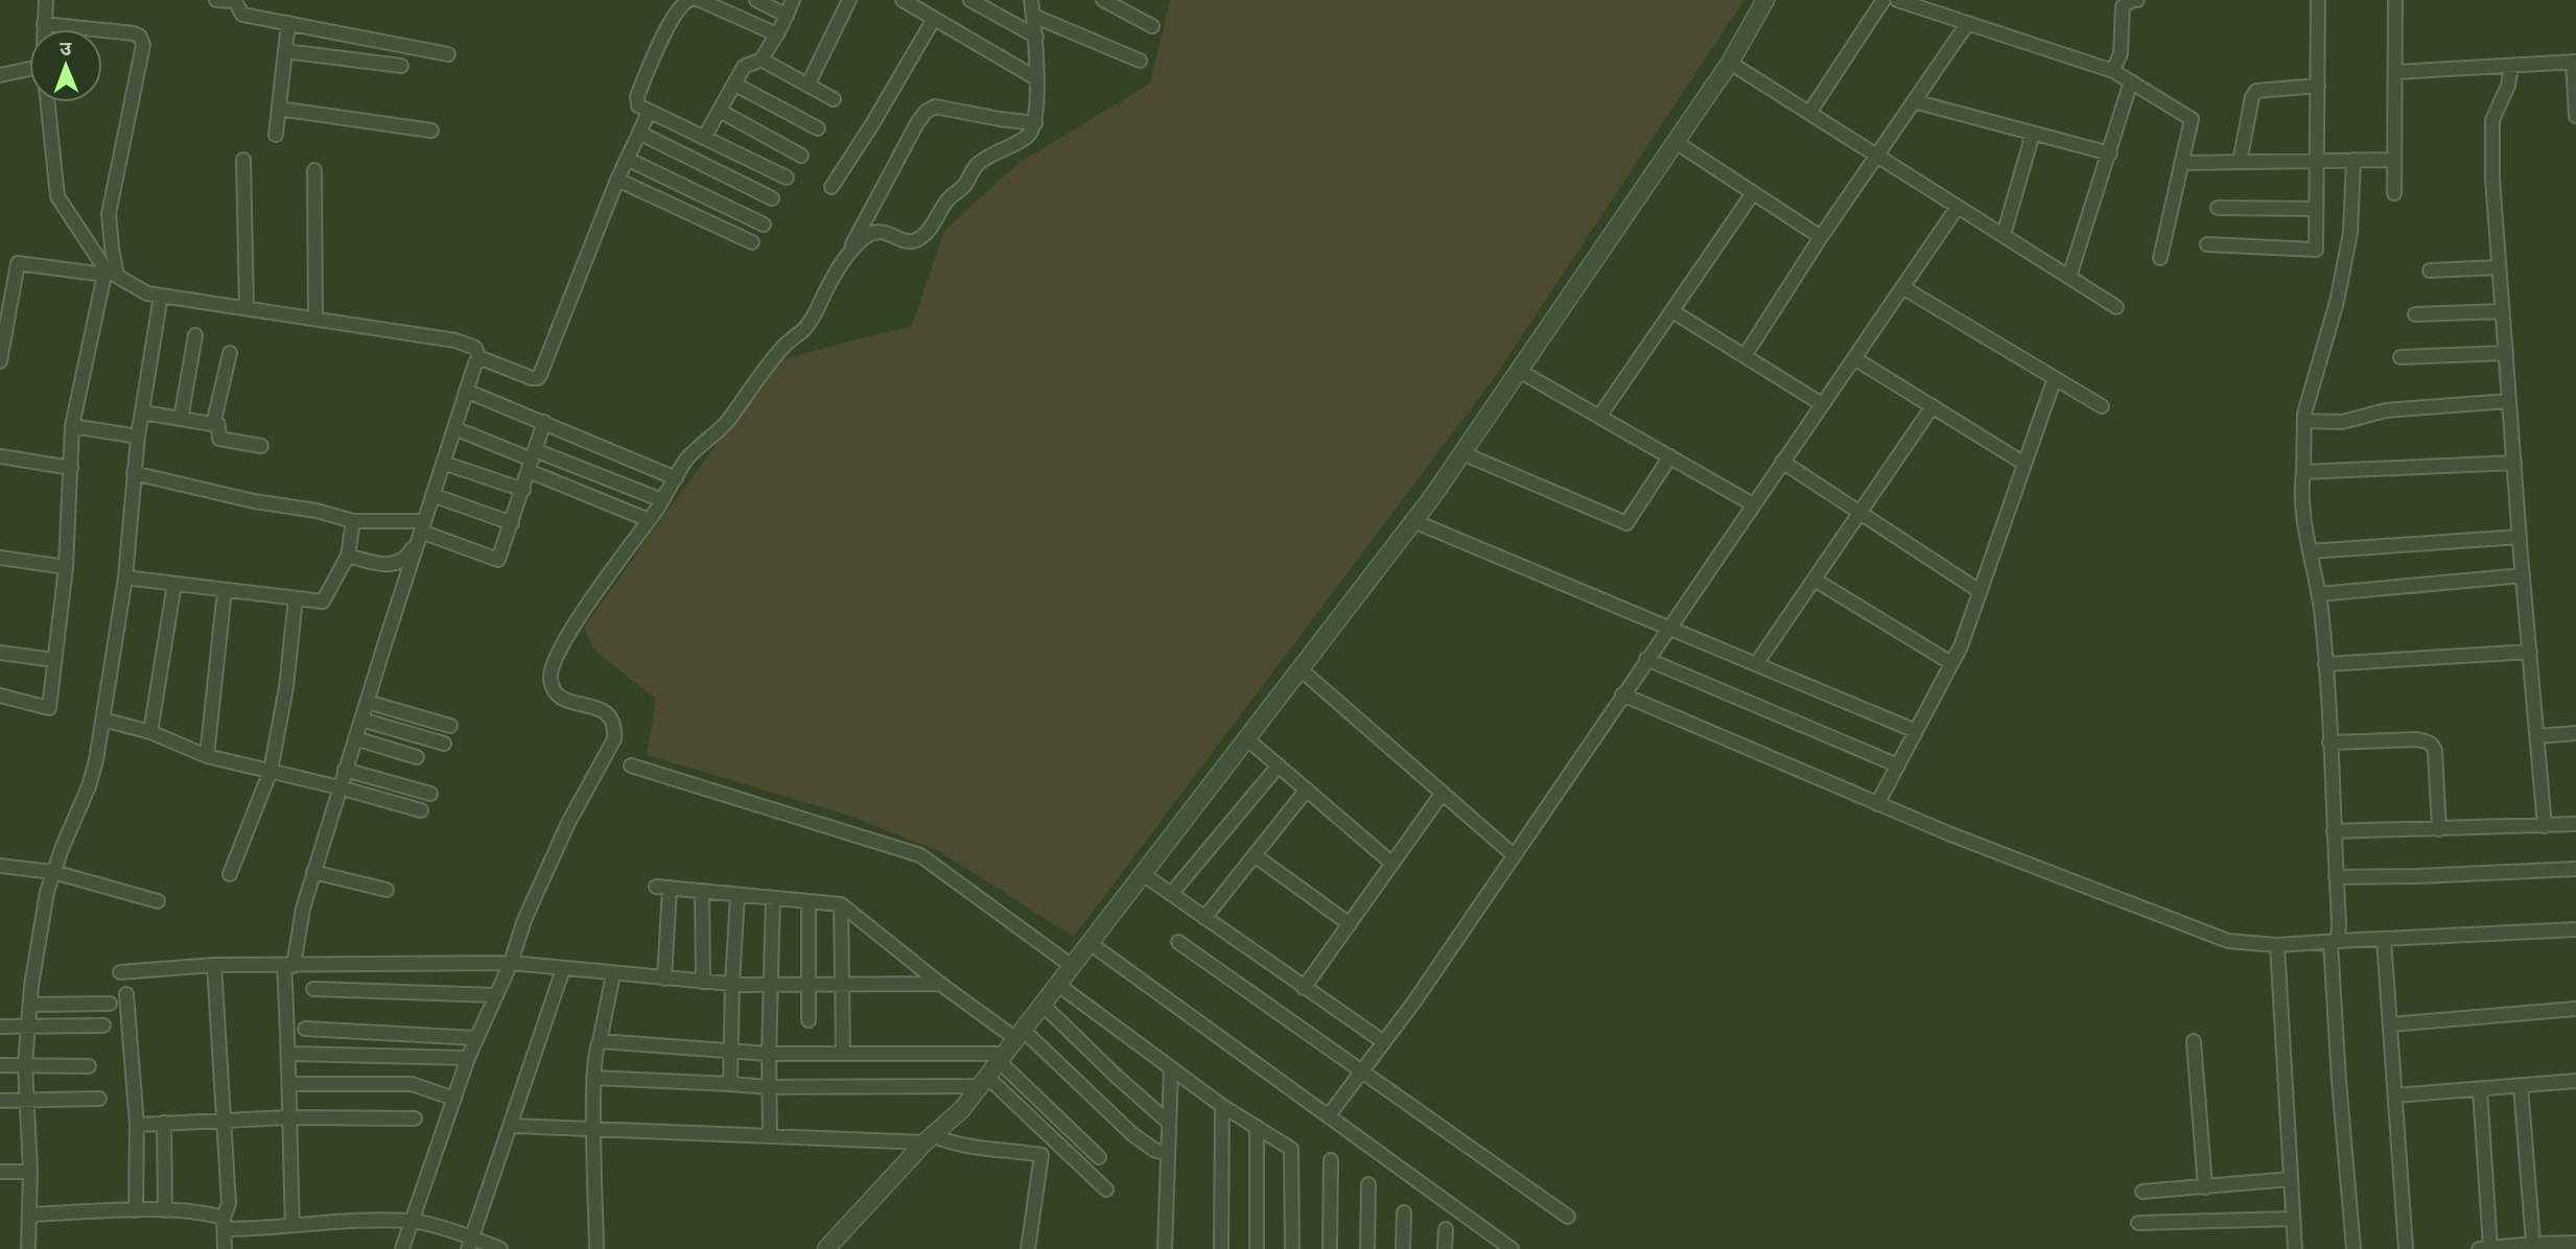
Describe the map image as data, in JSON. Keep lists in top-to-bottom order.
{
  "north": "top"
}
